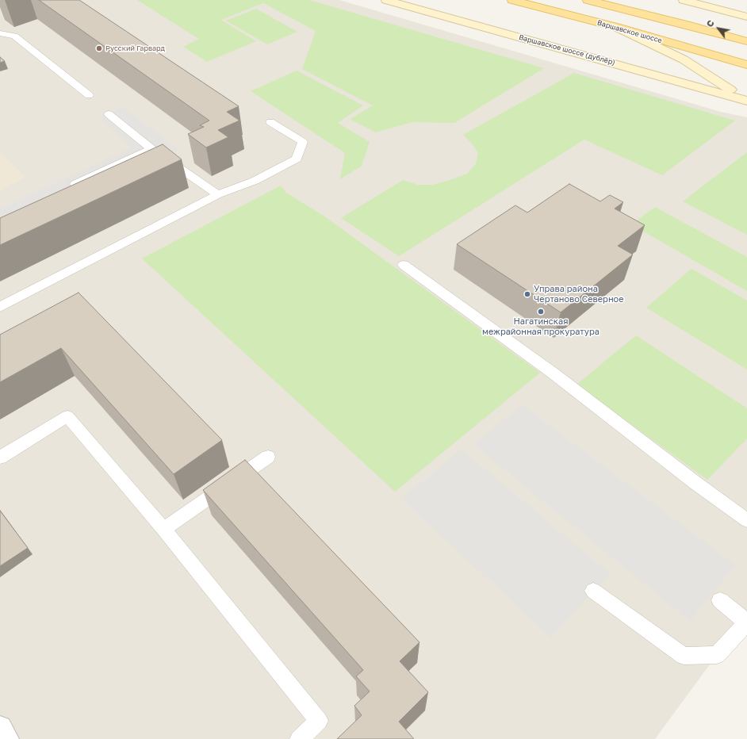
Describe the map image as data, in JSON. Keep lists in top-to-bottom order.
{
  "streets": {
    "main road": ["Варшавское шоссе", "Варшавское шоссе (дублёр)"]
  },
  "places": ["Русский Гарвард", "Управа района Чертаново Северное", "Нагатинская межрайонная прокуратура"],
  "north": "top left"
}
